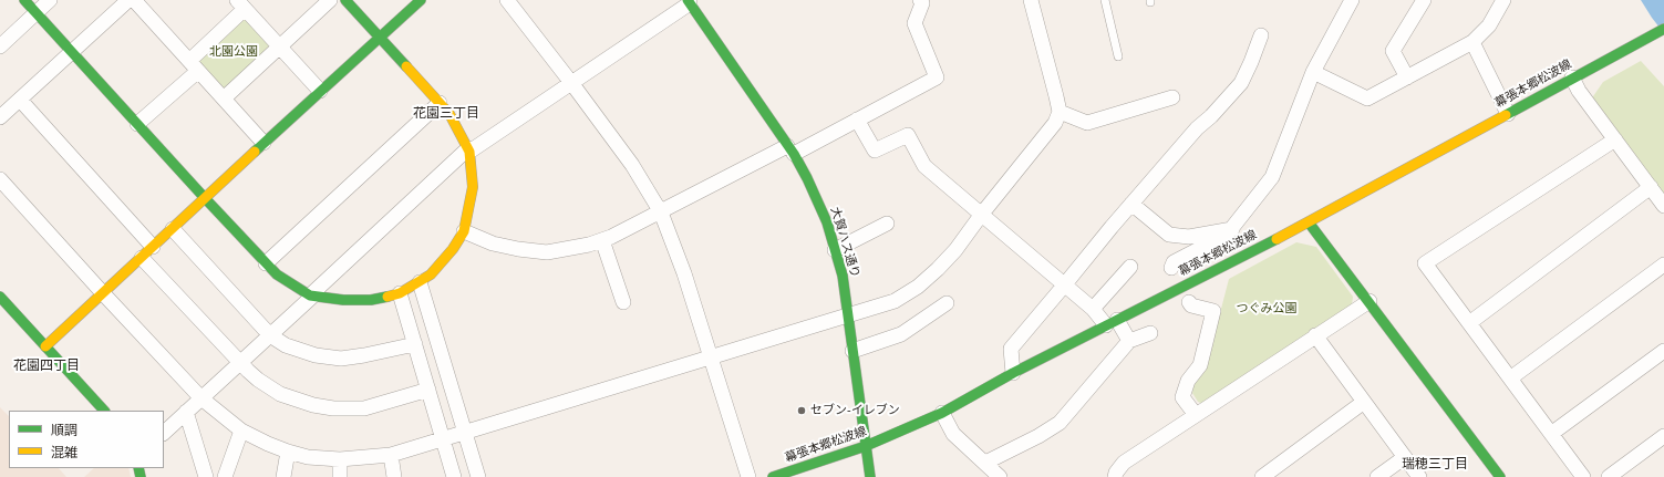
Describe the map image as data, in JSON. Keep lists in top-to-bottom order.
{
  "streets": {
    "street": ["幕張本郷松波線", "大賀ハス通り"]
  },
  "crossings": [
    ["幕張本郷松波線", "大賀ハス通り"]
  ],
  "districts": ["花園三丁目", "花園四丁目", "瑞穂三丁目"],
  "parks": ["北園公園", "つぐみ公園"],
  "places": ["セブン-イレブン"],
  "legend": ["順調", "混雑"]
}
